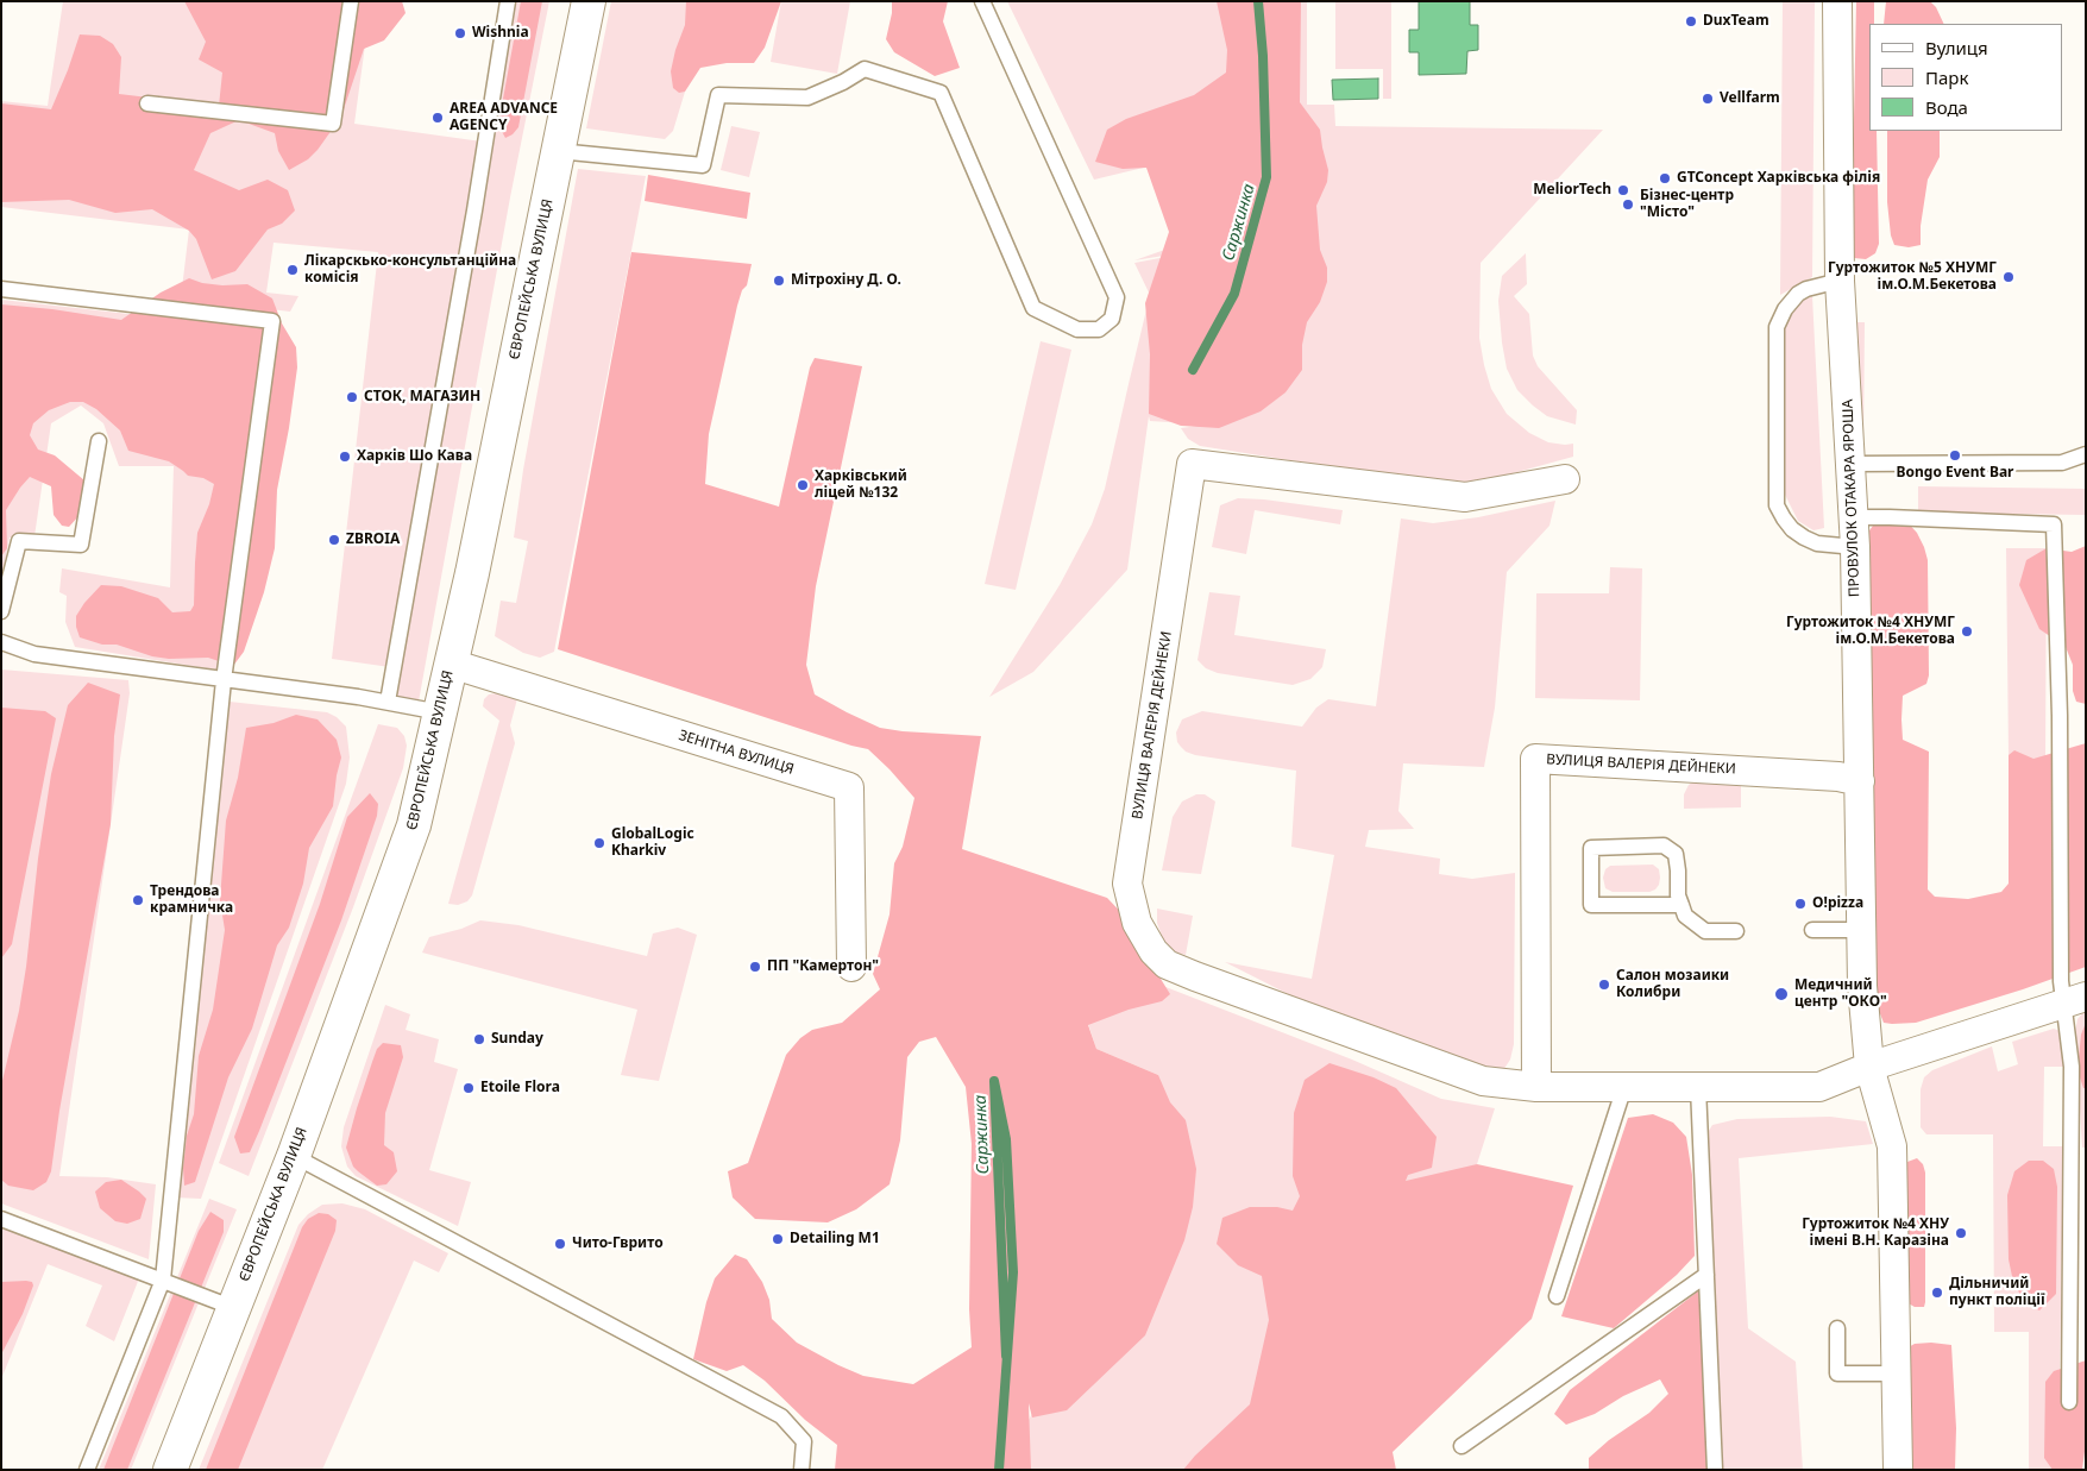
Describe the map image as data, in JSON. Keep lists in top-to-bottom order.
{
  "streets": {
    "main road": ["ЄВРОПЕЙСЬКА ВУЛИЦЯ"],
    "street": ["ПРОВУЛОК ОТАКАРА ЯРОША", "ВУЛИЦЯ ВАЛЕРІЯ ДЕЙНЕКИ", "ЗЕНІТНА ВУЛИЦЯ"]
  },
  "crossings": [
    ["ЄВРОПЕЙСЬКА ВУЛИЦЯ", "ЗЕНІТНА ВУЛИЦЯ"],
    ["ПРОВУЛОК ОТАКАРА ЯРОША", "ВУЛИЦЯ ВАЛЕРІЯ ДЕЙНЕКИ"]
  ],
  "water": ["Саржинка"],
  "places": [
    "DuxTeam",
    "Wishnia",
    "Vellfarm",
    "AREA ADVANCE AGENCY",
    "GTConcept Харківська філія",
    "MeliorTech",
    "Бізнес-центр \"Місто\"",
    "Лікарскько-консультанційна комісія",
    "Гуртожиток №5 ХНУМГ ім.О.М.Бекетова",
    "Мітрохіну Д. О.",
    "СТОК, МАГАЗИН",
    "Bongo Event Bar",
    "Харків Шо Кава",
    "Харківський ліцей №132",
    "ZBROIA",
    "Гуртожиток №4 ХНУМГ ім.О.М.Бекетова",
    "GlobalLogic Kharkiv",
    "Трендова крамничка",
    "O!pizza",
    "ПП \"Камертон\"",
    "Салон мозаики Колибри",
    "Медичний центр \"ОКО\"",
    "Sunday",
    "Etoile Flora",
    "Гуртожиток №4 ХНУ імені В.Н. Каразіна",
    "Detailing M1",
    "Чито-Гврито",
    "Дільничий пункт поліції"
  ],
  "legend": ["Вулиця", "Парк", "Вода"]
}
